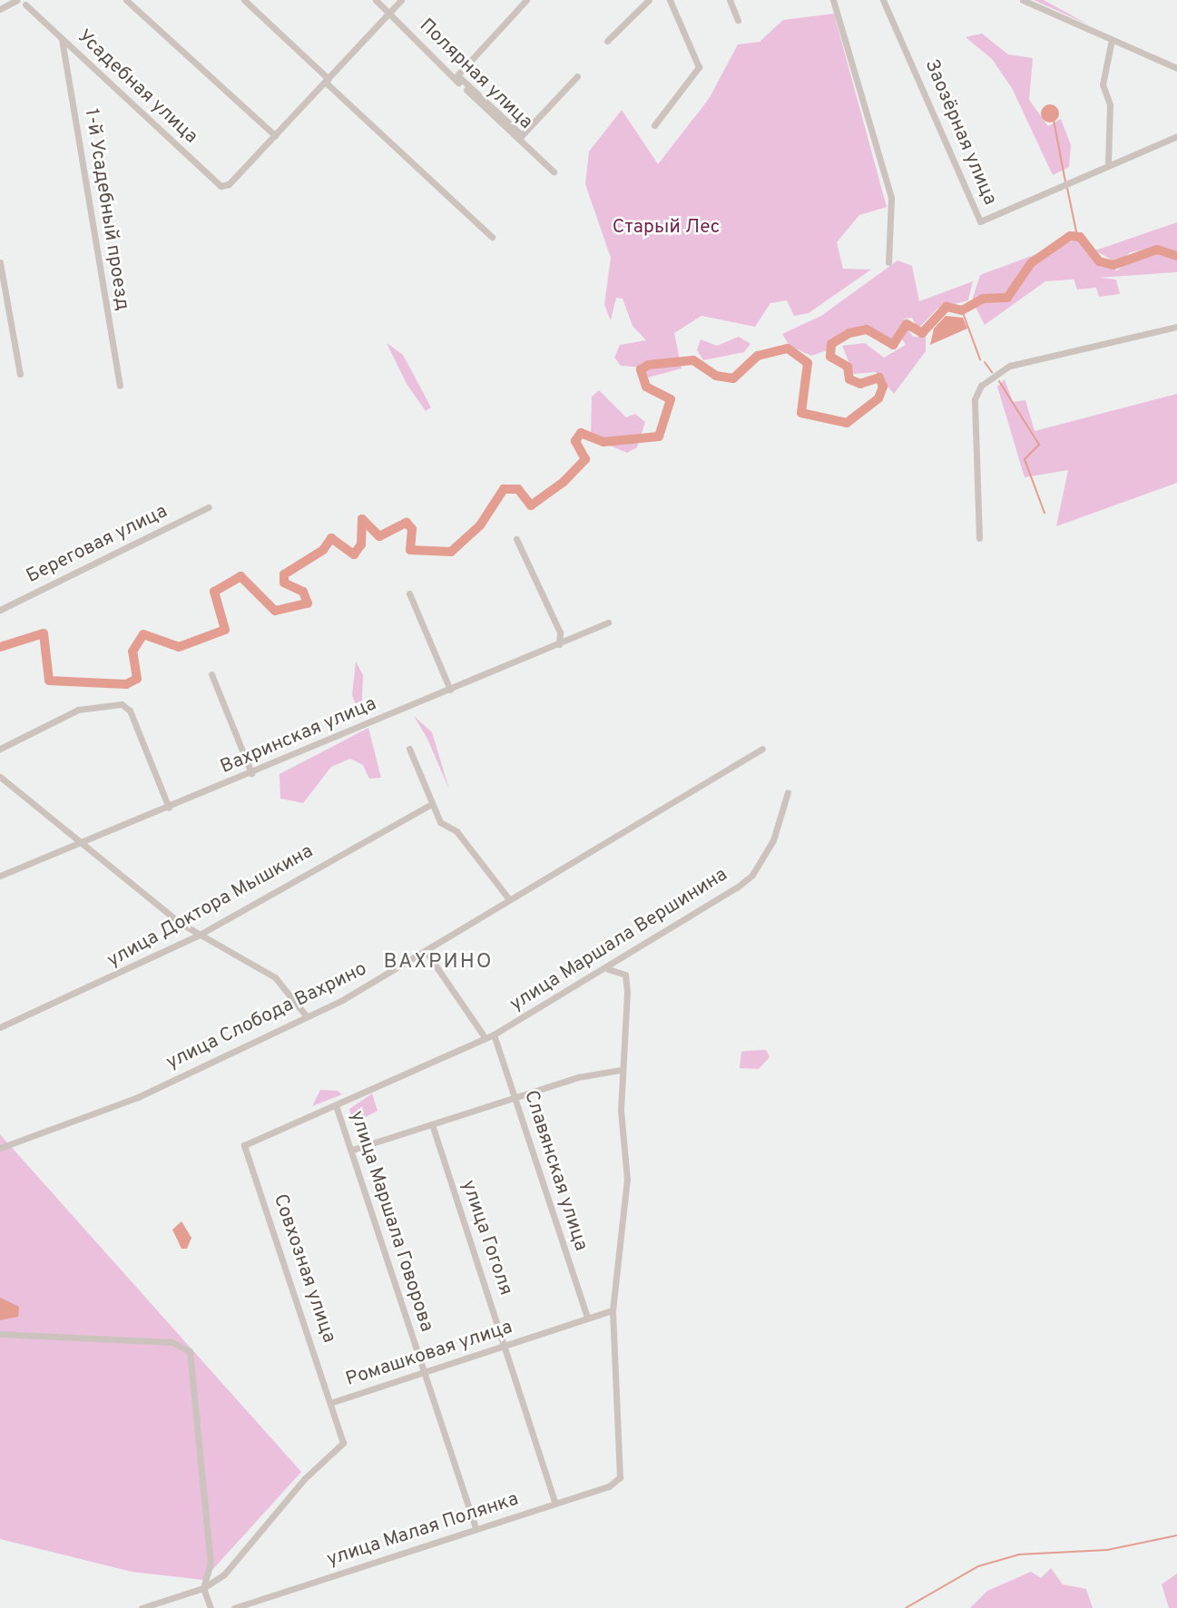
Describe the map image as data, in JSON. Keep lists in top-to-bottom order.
{
  "streets": {
    "street": [
      "Полярная улица",
      "Усадебная улица",
      "Заозёрная улица",
      "1-й Усадебный проезд",
      "Береговая улица",
      "Вахринская улица",
      "улица Доктора Мышкина",
      "улица Маршала Вершинина",
      "улица Слобода Вахрино",
      "Славянская улица",
      "улица Маршала Говорова",
      "улица Гоголя",
      "Совхозная улица",
      "Ромашковая улица",
      "улица Малая Полянка"
    ]
  },
  "crossings": [
    ["Усадебная улица", "1-й Усадебный проезд"],
    ["улица Маршала Вершинина", "Славянская улица"],
    ["улица Маршала Вершинина", "улица Маршала Говорова"],
    ["улица Маршала Вершинина", "Совхозная улица"],
    ["Славянская улица", "Ромашковая улица"],
    ["улица Маршала Говорова", "Ромашковая улица"],
    ["улица Маршала Говорова", "улица Малая Полянка"],
    ["улица Гоголя", "Ромашковая улица"],
    ["улица Гоголя", "улица Малая Полянка"],
    ["Совхозная улица", "Ромашковая улица"],
    ["Ромашковая улица", "улица Малая Полянка"]
  ],
  "districts": ["ВАХРИНО"],
  "parks": ["Старый Лес"]
}
